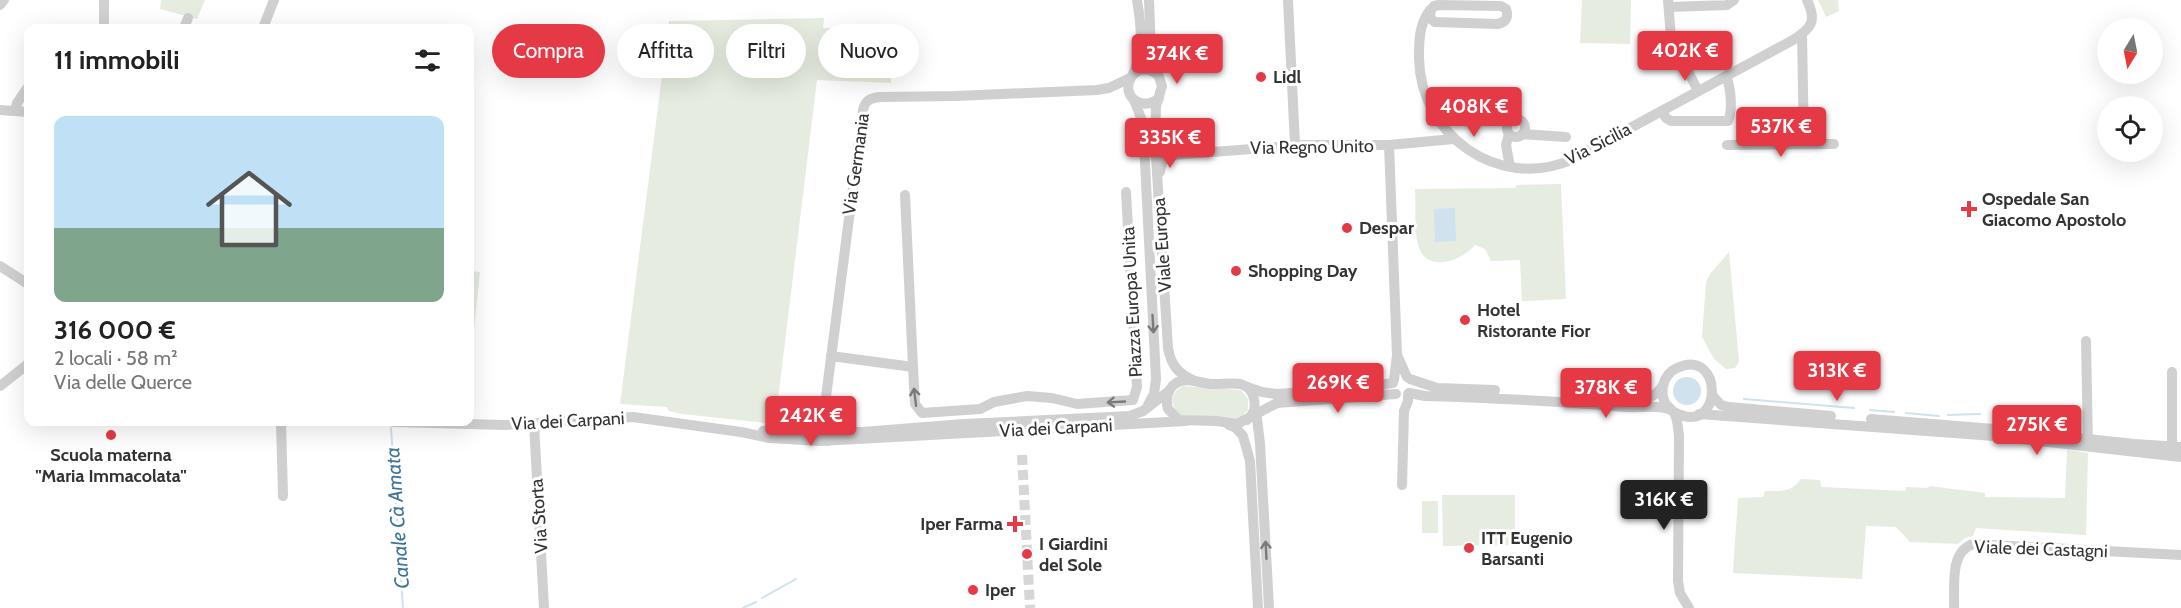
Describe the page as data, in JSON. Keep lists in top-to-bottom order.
{
  "streets": {
    "street": [
      "Via Sicilia",
      "Via Regno Unito",
      "Via Germania",
      "Viale Europa",
      "Piazza Europa Unita",
      "Via dei Carpani",
      "Via Storta",
      "Viale dei Castagni"
    ]
  },
  "crossings": [
    ["Via Sicilia", "Via Regno Unito"],
    ["Via Germania", "Viale Europa"],
    ["Via Germania", "Via dei Carpani"],
    ["Viale Europa", "Via dei Carpani"],
    ["Via dei Carpani", "Via Storta"]
  ],
  "water": ["Canale Cà Amata"],
  "places": {
    "other": [
      "Lidl",
      "Despar",
      "Shopping Day",
      "Hotel Ristorante Fior",
      "Scuola materna \"Maria Immacolata\"",
      "ITT Eugenio Barsanti",
      "I Giardini del Sole",
      "Iper"
    ],
    "health": ["Ospedale San Giacomo Apostolo", "Iper Farma"]
  },
  "north": "bottom",
  "page": {
    "chip": [
      "Compra",
      "Affitta",
      "Filtri",
      "Nuovo"
    ],
    "heading": "11 immobili",
    "price": [
      "402K €",
      "374K €",
      "408K €",
      "537K €",
      "335K €",
      "313K €",
      "269K €",
      "378K €",
      "242K €",
      "275K €",
      "316K €"
    ],
    "list": [
      {
        "name": "316 000 €",
        "note": "2 locali · 58 m² · Via delle Querce"
      }
    ]
  }
}
